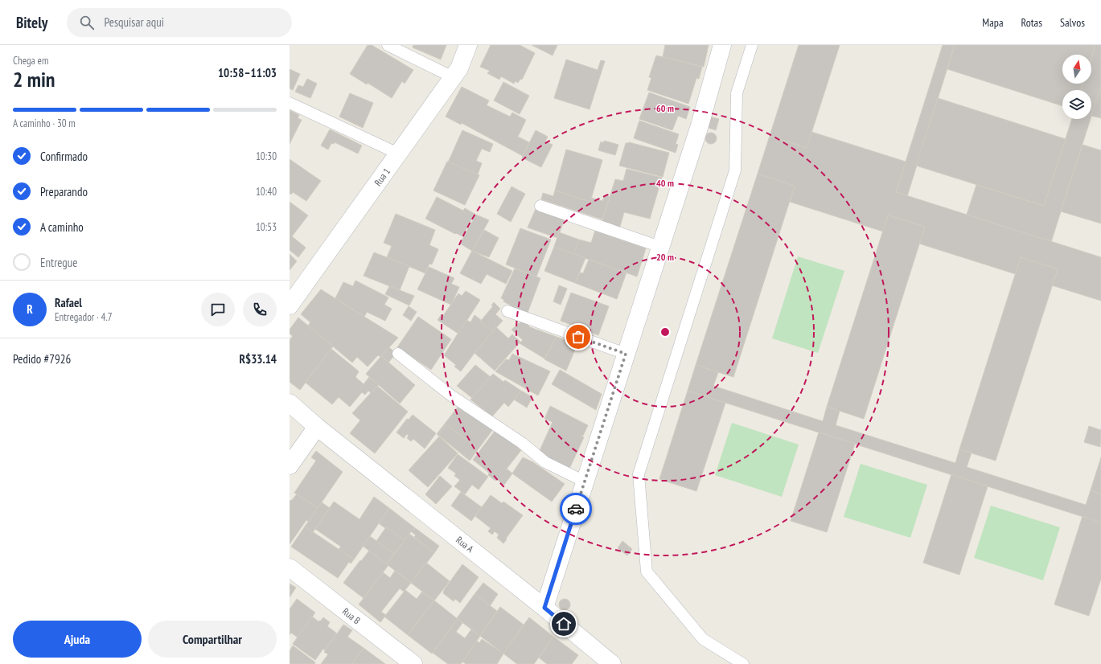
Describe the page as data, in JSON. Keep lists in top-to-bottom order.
{
  "streets": {
    "street": ["Rua 1", "Rua A", "Rua B"]
  },
  "north": "top",
  "page": {
    "header": "Bitely",
    "search": "Pesquisar aqui",
    "nav": ["Mapa", "Rotas", "Salvos"],
    "heading": ["2 min", "Chega em", "10:58–11:03"],
    "panel": [
      "Rafael",
      "Entregador · 4.7",
      "Pedido #7926",
      "R$33.14"
    ],
    "bar": "A caminho · 30 m",
    "list": [
      ["Confirmado", "10:30"],
      ["Preparando", "10:40"],
      ["A caminho", "10:53"],
      "Entregue"
    ],
    "round": "R",
    "buttons": ["Ajuda", "Compartilhar"]
  },
  "rings": ["60 m", "40 m", "20 m"]
}
